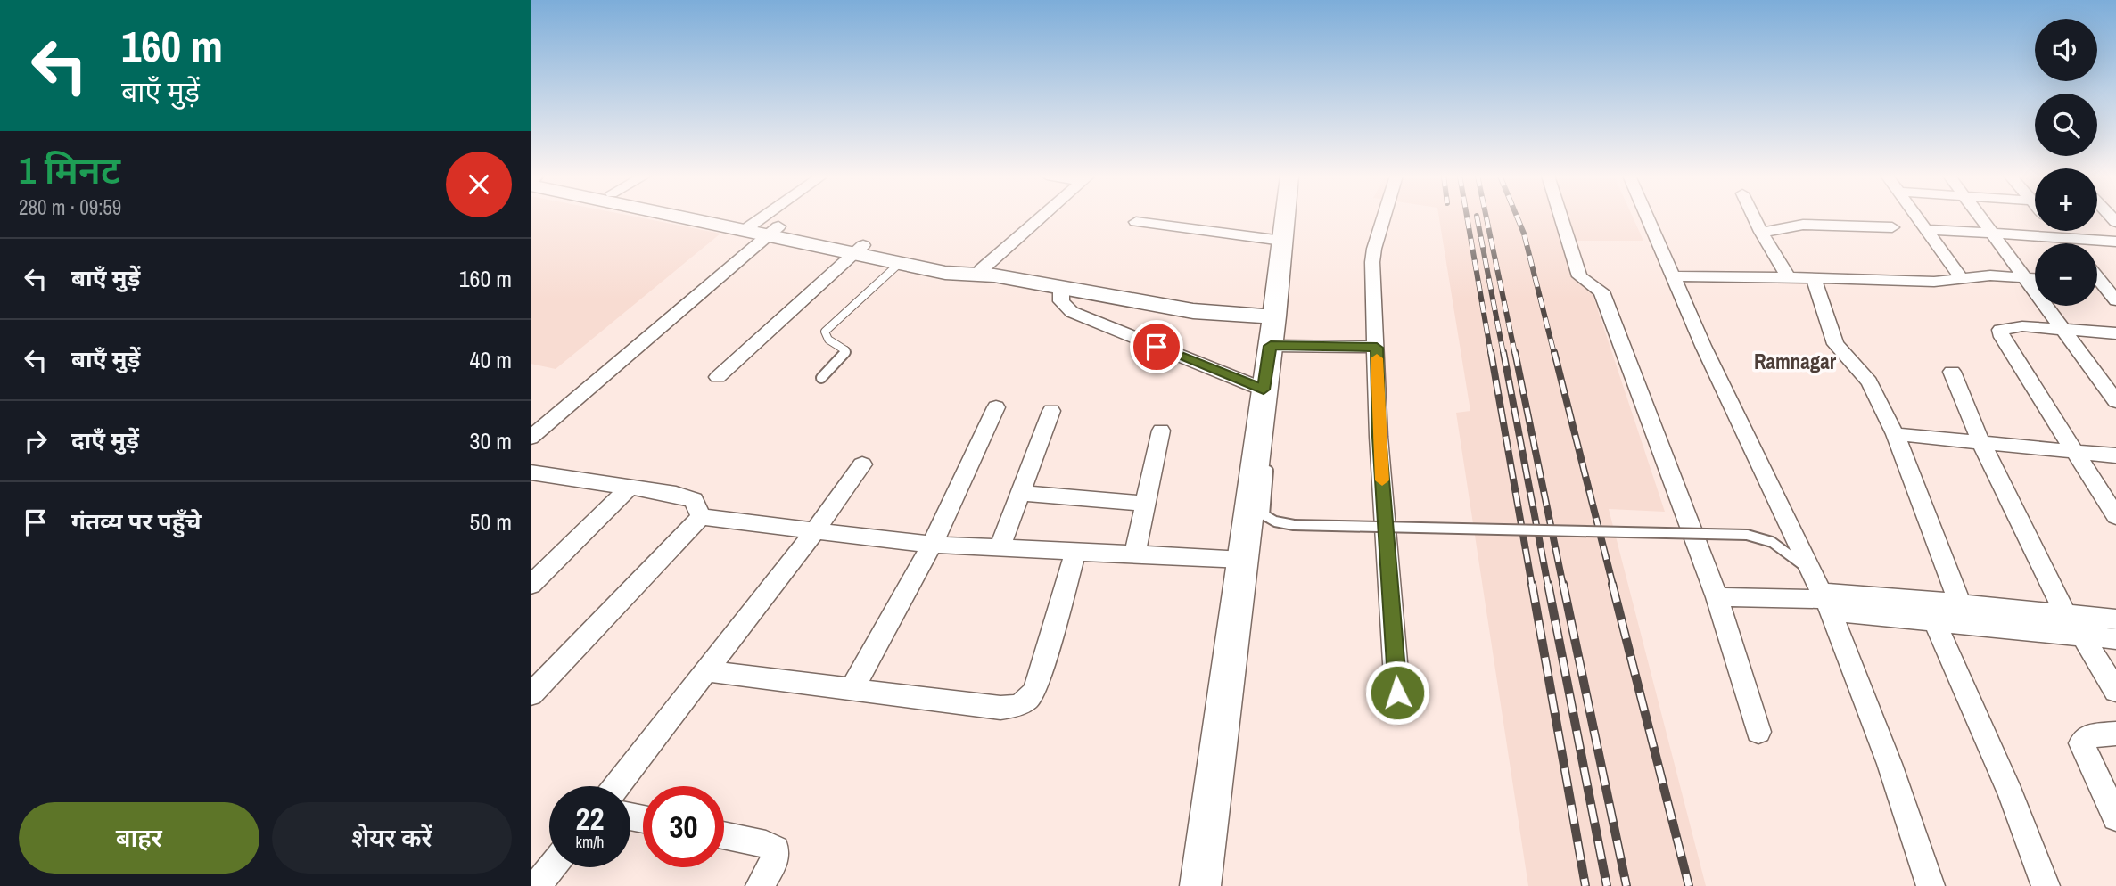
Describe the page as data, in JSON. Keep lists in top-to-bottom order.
{
  "districts": ["Ramnagar"],
  "page": {
    "turn": ["160 m", "बाएँ मुड़ें"],
    "map_buttons": ["+", "−"],
    "heading": ["1 मिनट", "280 m · 09:59"],
    "list": [
      {
        "name": "बाएँ मुड़ें",
        "value": "160 m"
      },
      {
        "name": "बाएँ मुड़ें",
        "value": "40 m"
      },
      {
        "name": "दाएँ मुड़ें",
        "value": "30 m"
      },
      {
        "name": "गंतव्य पर पहुँचे",
        "value": "50 m"
      }
    ],
    "speed": "22 km/h",
    "limit": "30",
    "buttons": ["बाहर", "शेयर करें"]
  }
}
